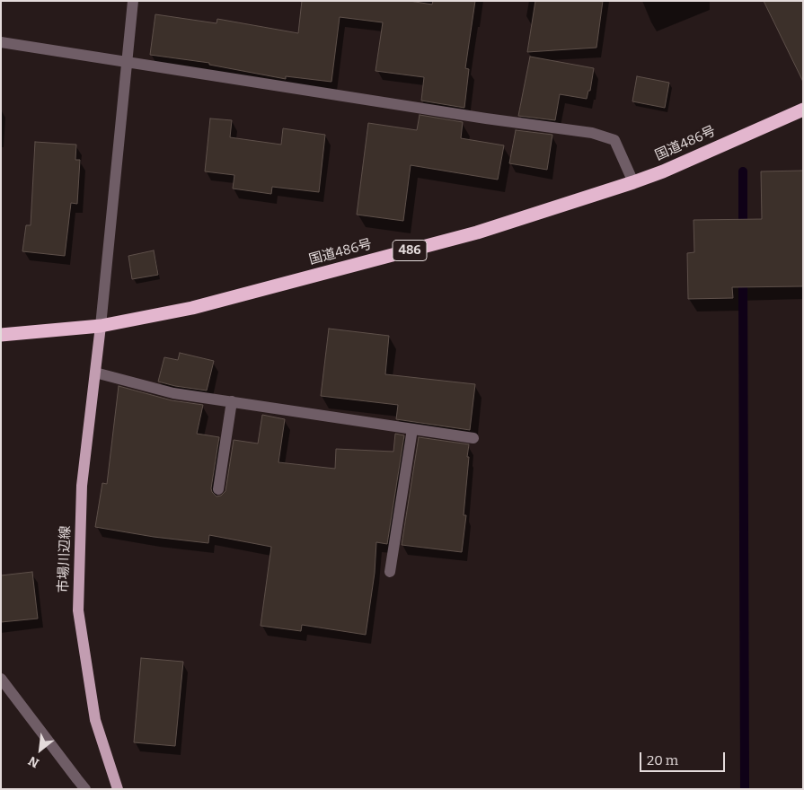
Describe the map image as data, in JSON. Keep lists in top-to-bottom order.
{
  "streets": {
    "highway": ["国道486号", "486"],
    "main road": ["市場川辺線"]
  },
  "crossings": [
    ["国道486号", "市場川辺線"]
  ],
  "scale_bar": "20 m",
  "north": "bottom left"
}
